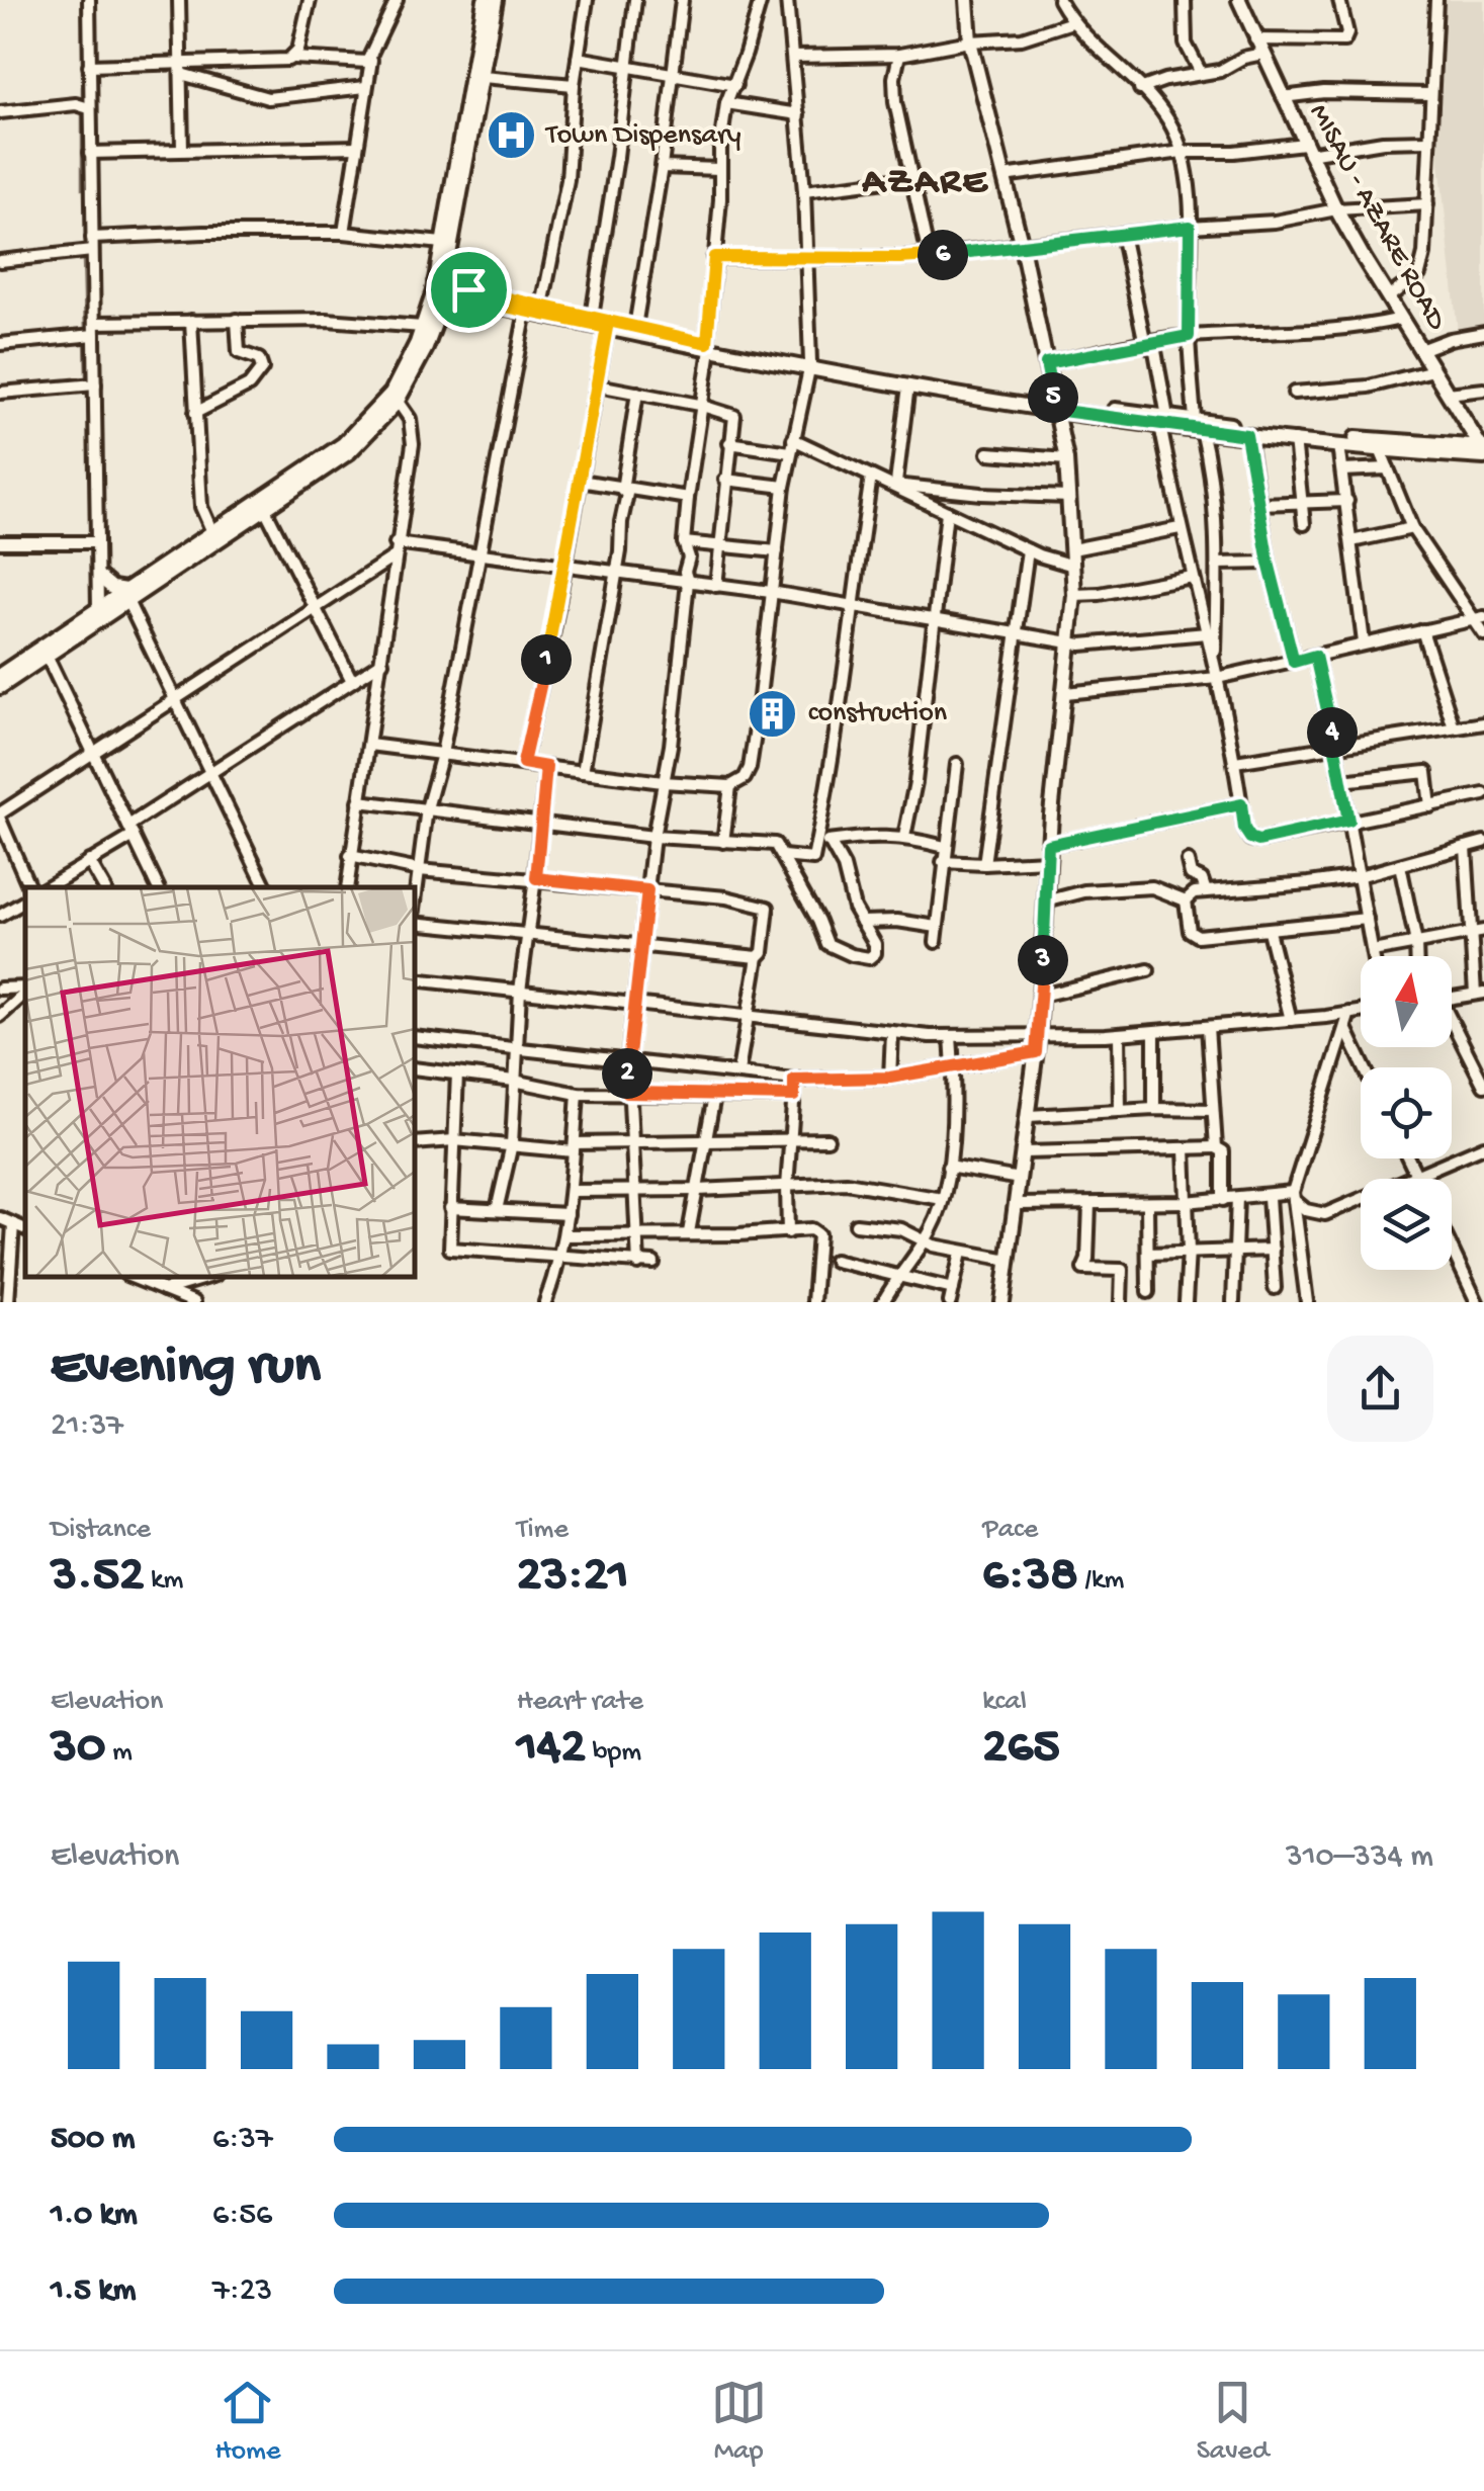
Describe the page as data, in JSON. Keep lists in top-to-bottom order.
{
  "streets": {
    "main road": ["MISAU - AZARE ROAD"]
  },
  "districts": ["AZARE"],
  "places": {
    "hospital": ["Town Dispensary"],
    "building": ["construction"]
  },
  "north": "top",
  "page": {
    "pins": [
      "6",
      "5",
      "1",
      "4",
      "3",
      "2"
    ],
    "heading": ["Evening run", "21:37"],
    "stats": [
      ["Distance", "3.52 km"],
      ["Time", "23:21"],
      ["Pace", "6:38 /km"],
      ["Elevation", "30 m"],
      ["Heart rate", "142 bpm"],
      ["kcal", "265"]
    ],
    "chart": ["Elevation", "310–334 m"],
    "list": [
      {
        "name": "500 m",
        "note": "6:37"
      },
      {
        "name": "1.0 km",
        "note": "6:56"
      },
      {
        "name": "1.5 km",
        "note": "7:23"
      }
    ],
    "tabs": ["Home", "Map", "Saved"]
  }
}
